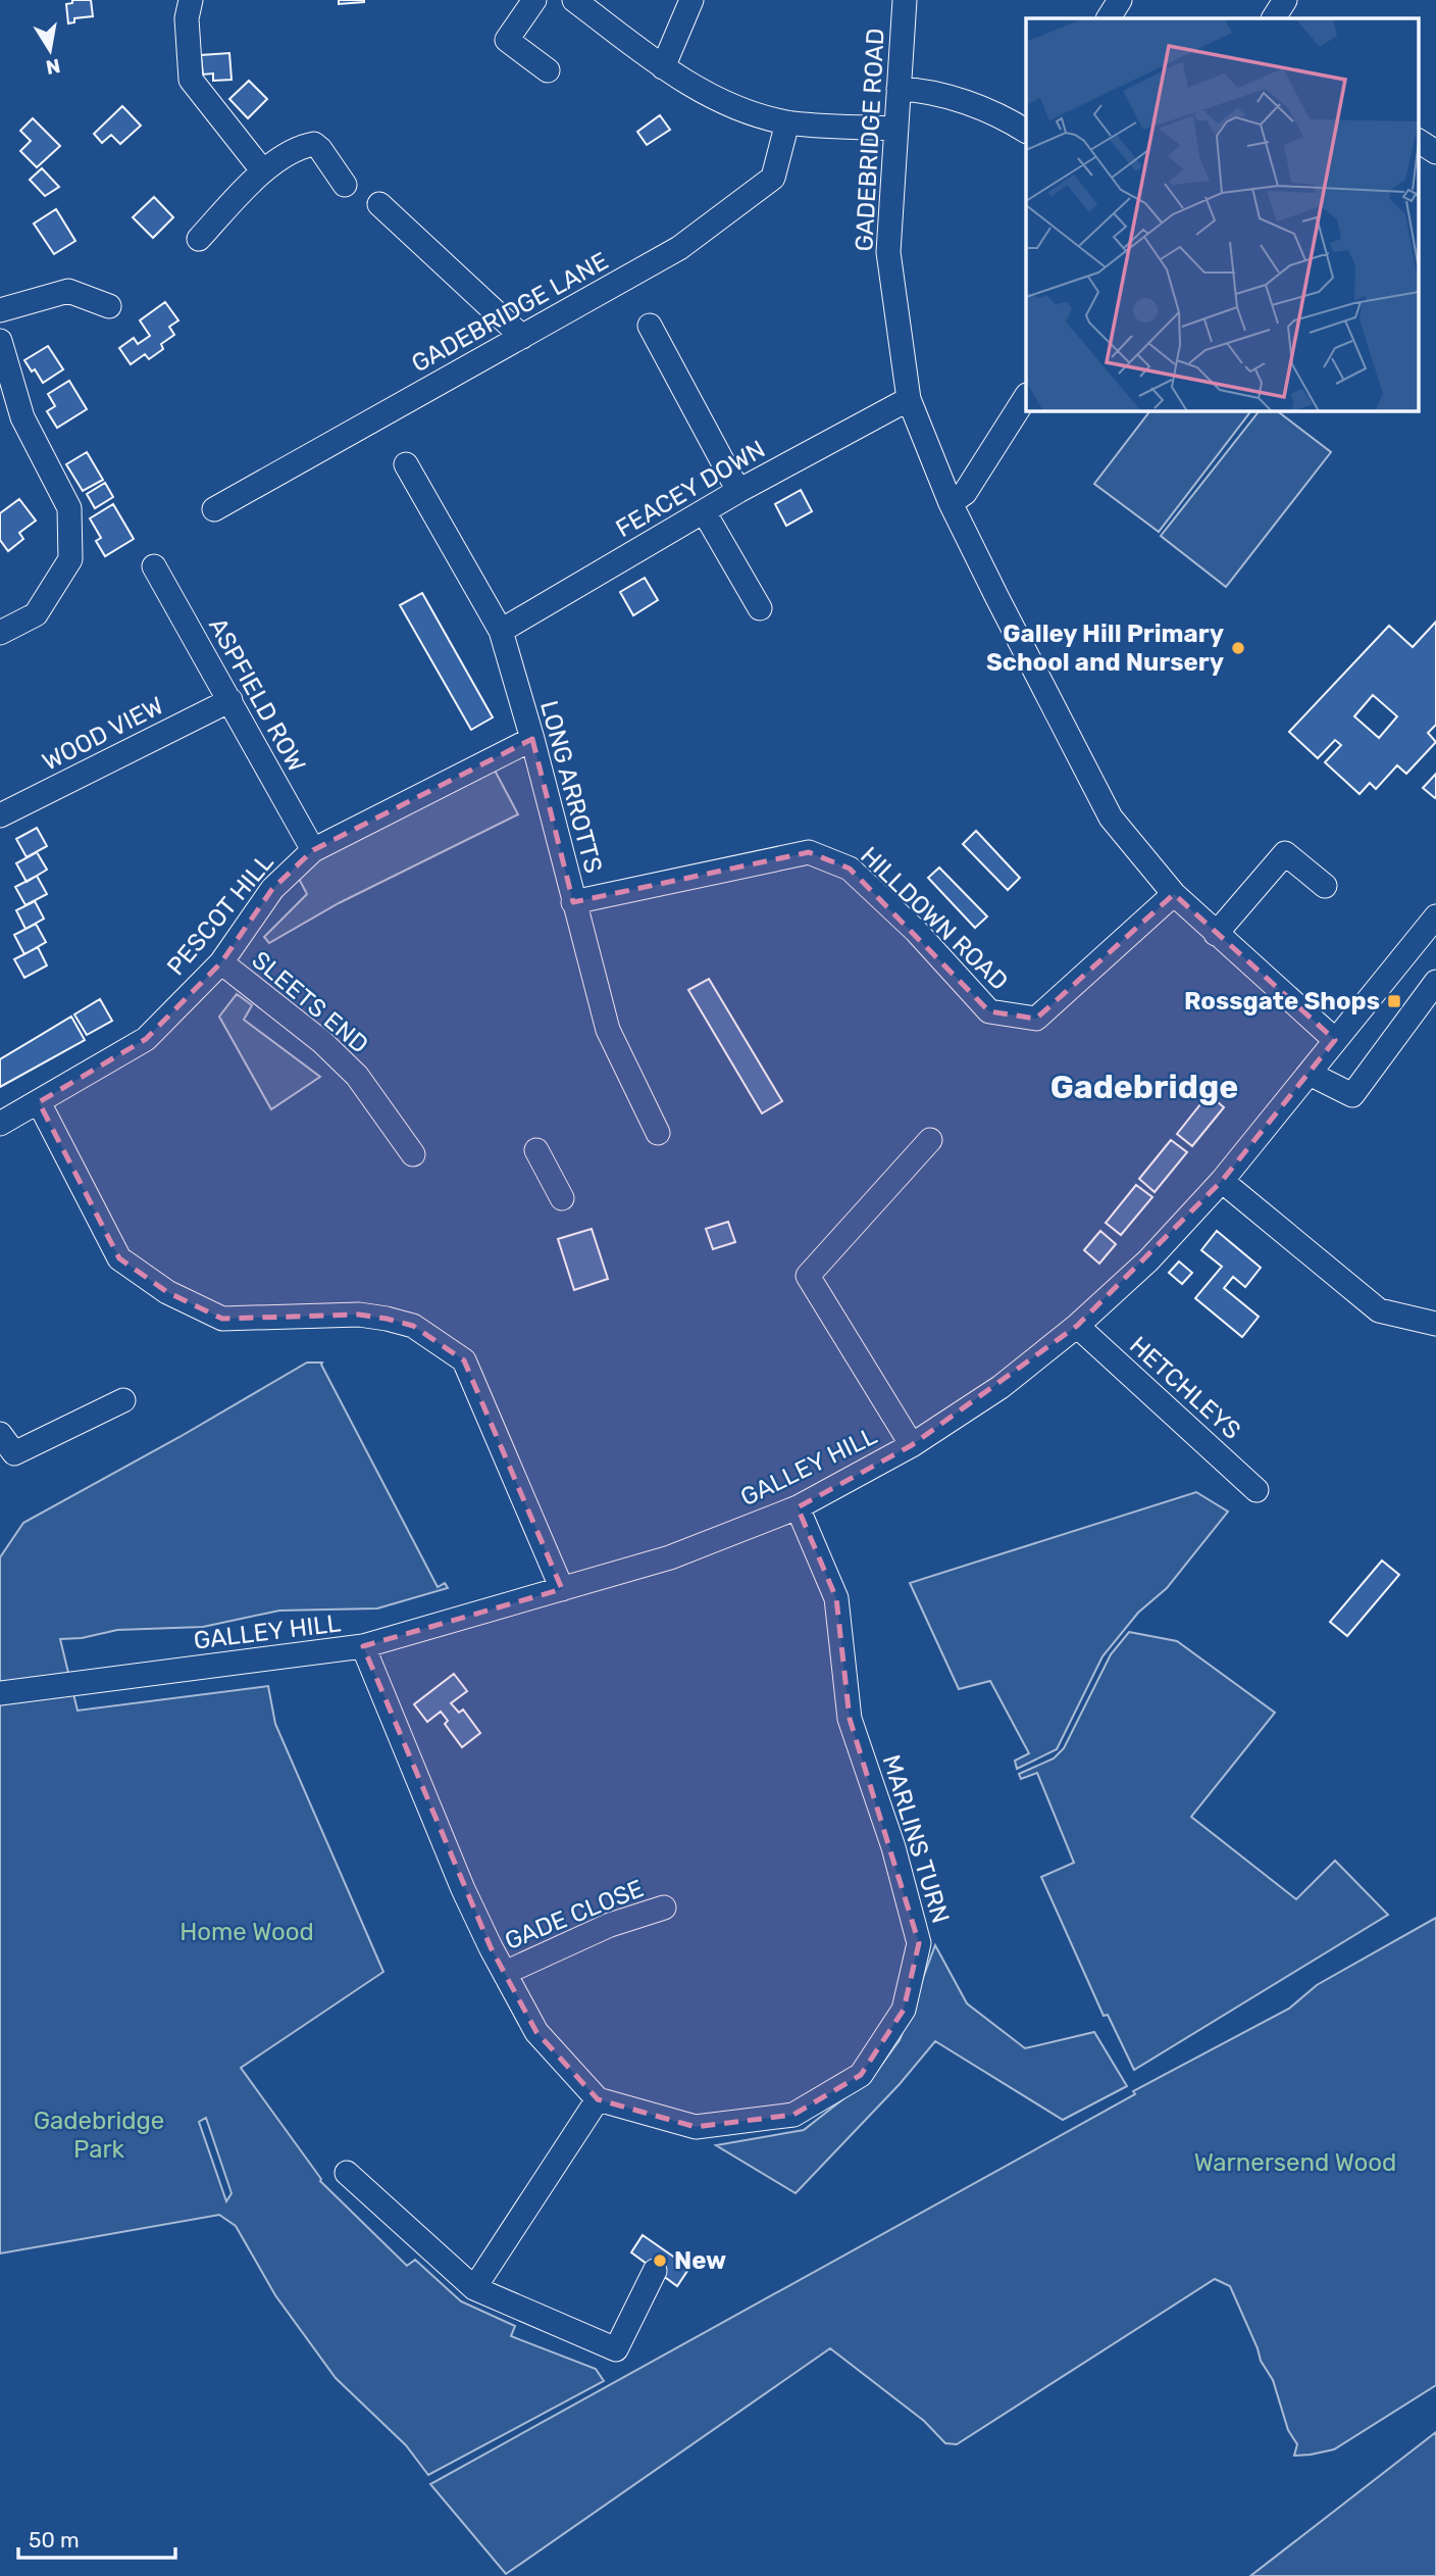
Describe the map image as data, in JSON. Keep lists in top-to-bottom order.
{
  "streets": {
    "street": [
      "GADEBRIDGE ROAD",
      "GADEBRIDGE LANE",
      "FEACEY DOWN",
      "ASPFIELD ROW",
      "WOOD VIEW",
      "LONG ARROTTS",
      "PESCOT HILL",
      "HILLDOWN ROAD",
      "SLEETS END",
      "HETCHLEYS",
      "GALLEY HILL",
      "MARLINS TURN",
      "GADE CLOSE"
    ]
  },
  "crossings": [
    ["GADEBRIDGE ROAD", "FEACEY DOWN"],
    ["GADEBRIDGE ROAD", "HILLDOWN ROAD"],
    ["GADEBRIDGE ROAD", "GALLEY HILL"],
    ["FEACEY DOWN", "LONG ARROTTS"],
    ["ASPFIELD ROW", "WOOD VIEW"],
    ["ASPFIELD ROW", "PESCOT HILL"],
    ["LONG ARROTTS", "PESCOT HILL"],
    ["LONG ARROTTS", "HILLDOWN ROAD"],
    ["PESCOT HILL", "SLEETS END"],
    ["HETCHLEYS", "GALLEY HILL"],
    ["GALLEY HILL", "MARLINS TURN"]
  ],
  "districts": ["Gadebridge"],
  "parks": ["Home Wood", "Gadebridge Park", "Warnersend Wood"],
  "places": {
    "other": ["Galley Hill Primary School and Nursery", "New"],
    "transit": ["Rossgate Shops"]
  },
  "scale_bar": "50 m",
  "north": "bottom"
}
